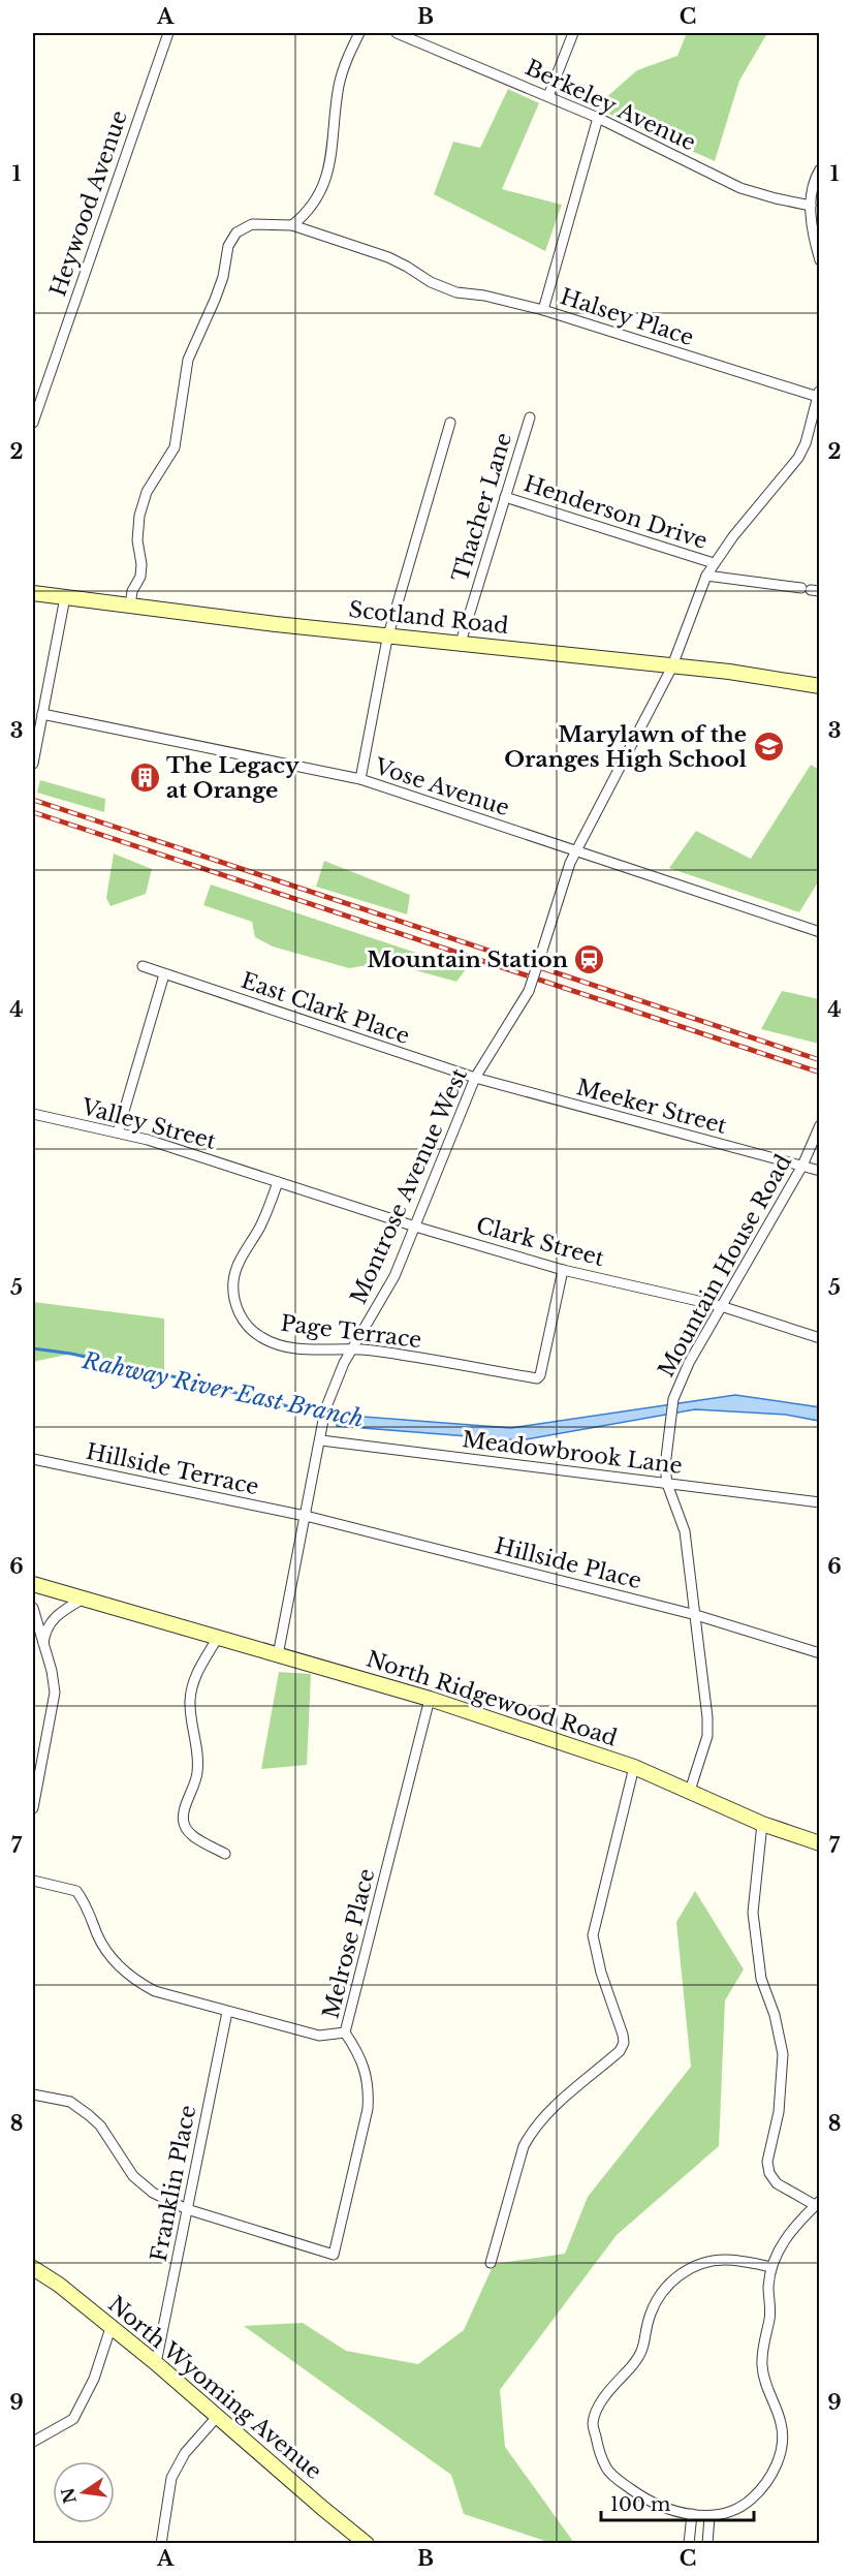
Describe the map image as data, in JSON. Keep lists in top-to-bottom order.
{
  "streets": {
    "main road": ["Scotland Road", "North Ridgewood Road", "North Wyoming Avenue"],
    "street": [
      "Berkeley Avenue",
      "Heywood Avenue",
      "Halsey Place",
      "Thacher Lane",
      "Henderson Drive",
      "Vose Avenue",
      "East Clark Place",
      "Meeker Street",
      "Valley Street",
      "Montrose Avenue West",
      "Clark Street",
      "Mountain House Road",
      "Page Terrace",
      "Meadowbrook Lane",
      "Hillside Terrace",
      "Hillside Place",
      "Melrose Place",
      "Franklin Place"
    ]
  },
  "crossings": [
    ["Berkeley Avenue", "Halsey Place"],
    ["Halsey Place", "Montrose Avenue West"],
    ["Thacher Lane", "Henderson Drive"],
    ["Thacher Lane", "Scotland Road"],
    ["Henderson Drive", "Montrose Avenue West"],
    ["Scotland Road", "Montrose Avenue West"],
    ["Vose Avenue", "Montrose Avenue West"],
    ["East Clark Place", "Meeker Street"],
    ["East Clark Place", "Montrose Avenue West"],
    ["Meeker Street", "Montrose Avenue West"],
    ["Meeker Street", "Mountain House Road"],
    ["Valley Street", "Clark Street"],
    ["Montrose Avenue West", "Clark Street"],
    ["Montrose Avenue West", "Page Terrace"],
    ["Montrose Avenue West", "Meadowbrook Lane"],
    ["Montrose Avenue West", "Hillside Terrace"],
    ["Montrose Avenue West", "Hillside Place"],
    ["Montrose Avenue West", "North Ridgewood Road"],
    ["Clark Street", "Mountain House Road"],
    ["Clark Street", "Page Terrace"],
    ["Mountain House Road", "Meadowbrook Lane"],
    ["Mountain House Road", "Hillside Place"],
    ["Mountain House Road", "North Ridgewood Road"],
    ["Hillside Terrace", "Hillside Place"],
    ["North Ridgewood Road", "Melrose Place"],
    ["Melrose Place", "Franklin Place"],
    ["Franklin Place", "North Wyoming Avenue"]
  ],
  "water": ["Rahway River East Branch"],
  "places": {
    "school or university": ["Marylawn of the Oranges High School"],
    "building": ["The Legacy at Orange"],
    "station": ["Mountain Station"]
  },
  "scale_bar": "100 m",
  "north": "left",
  "grid": {
    "columns": ["A", "B", "C"],
    "rows": [
      "1",
      "2",
      "3",
      "4",
      "5",
      "6",
      "7",
      "8",
      "9"
    ]
  }
}
